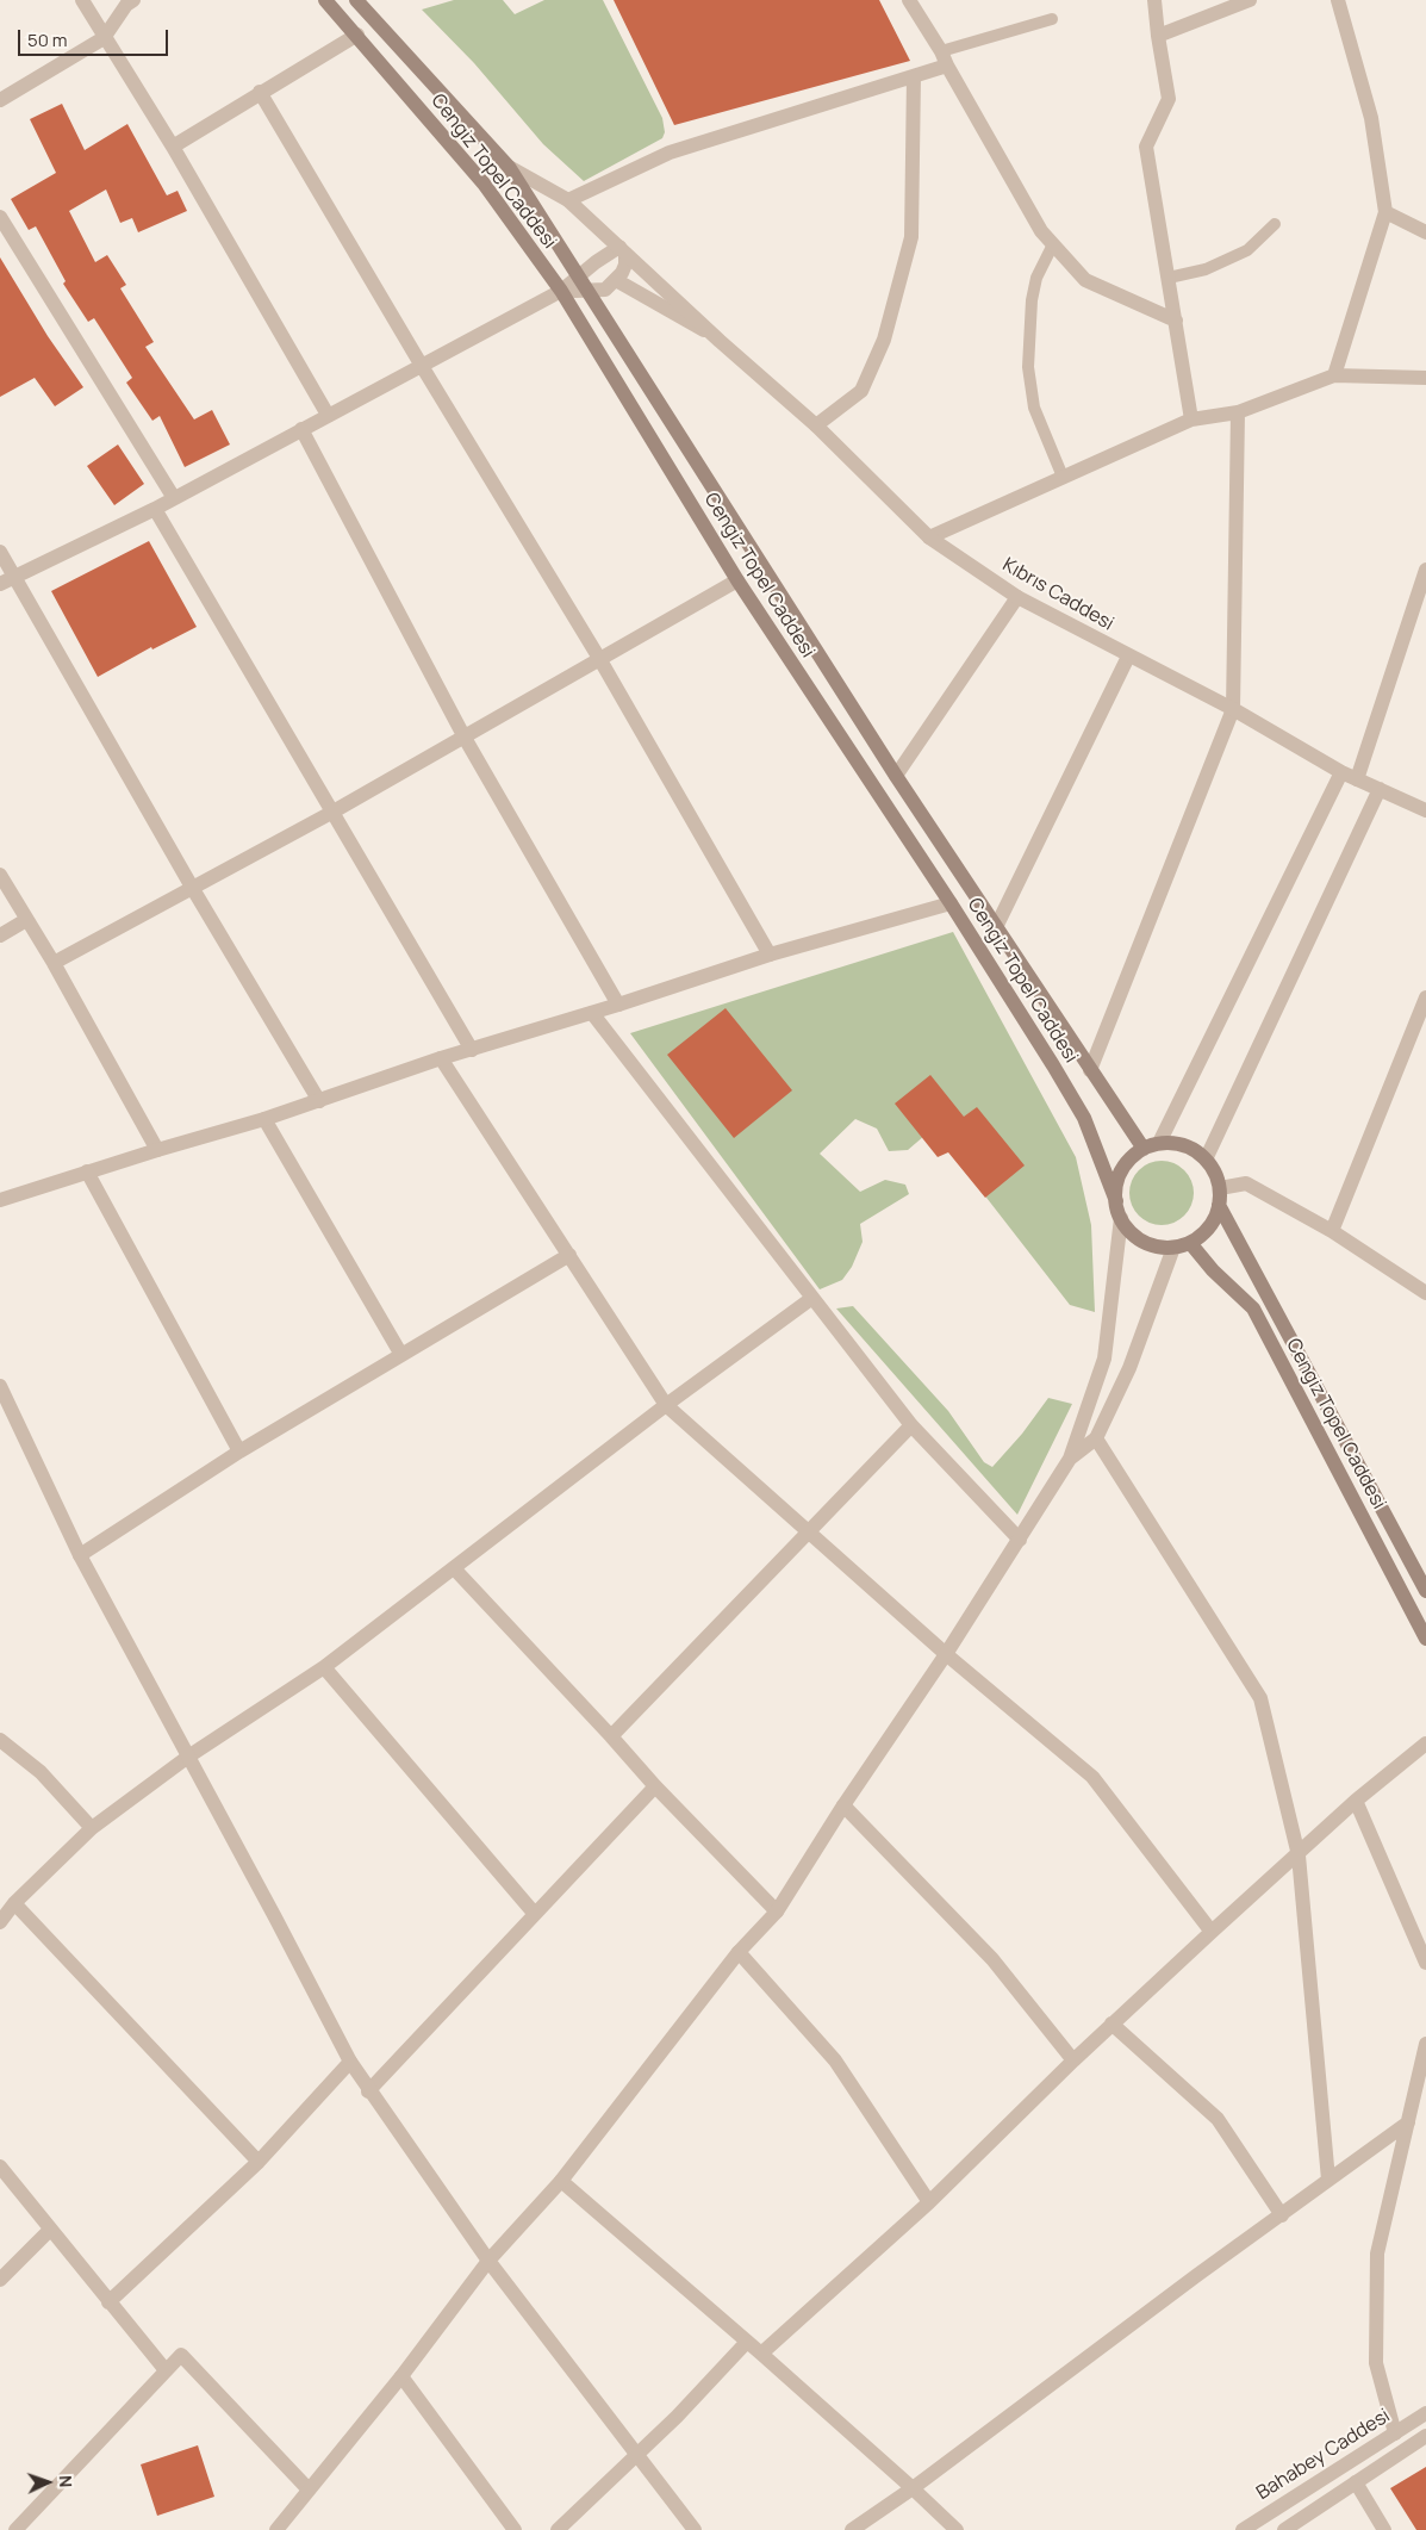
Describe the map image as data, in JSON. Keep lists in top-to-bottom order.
{
  "streets": {
    "main road": ["Cengiz Topel Caddesi"],
    "street": ["Kıbrıs Caddesi", "Bahabey Caddesi"]
  },
  "scale_bar": "50 m",
  "north": "right"
}
